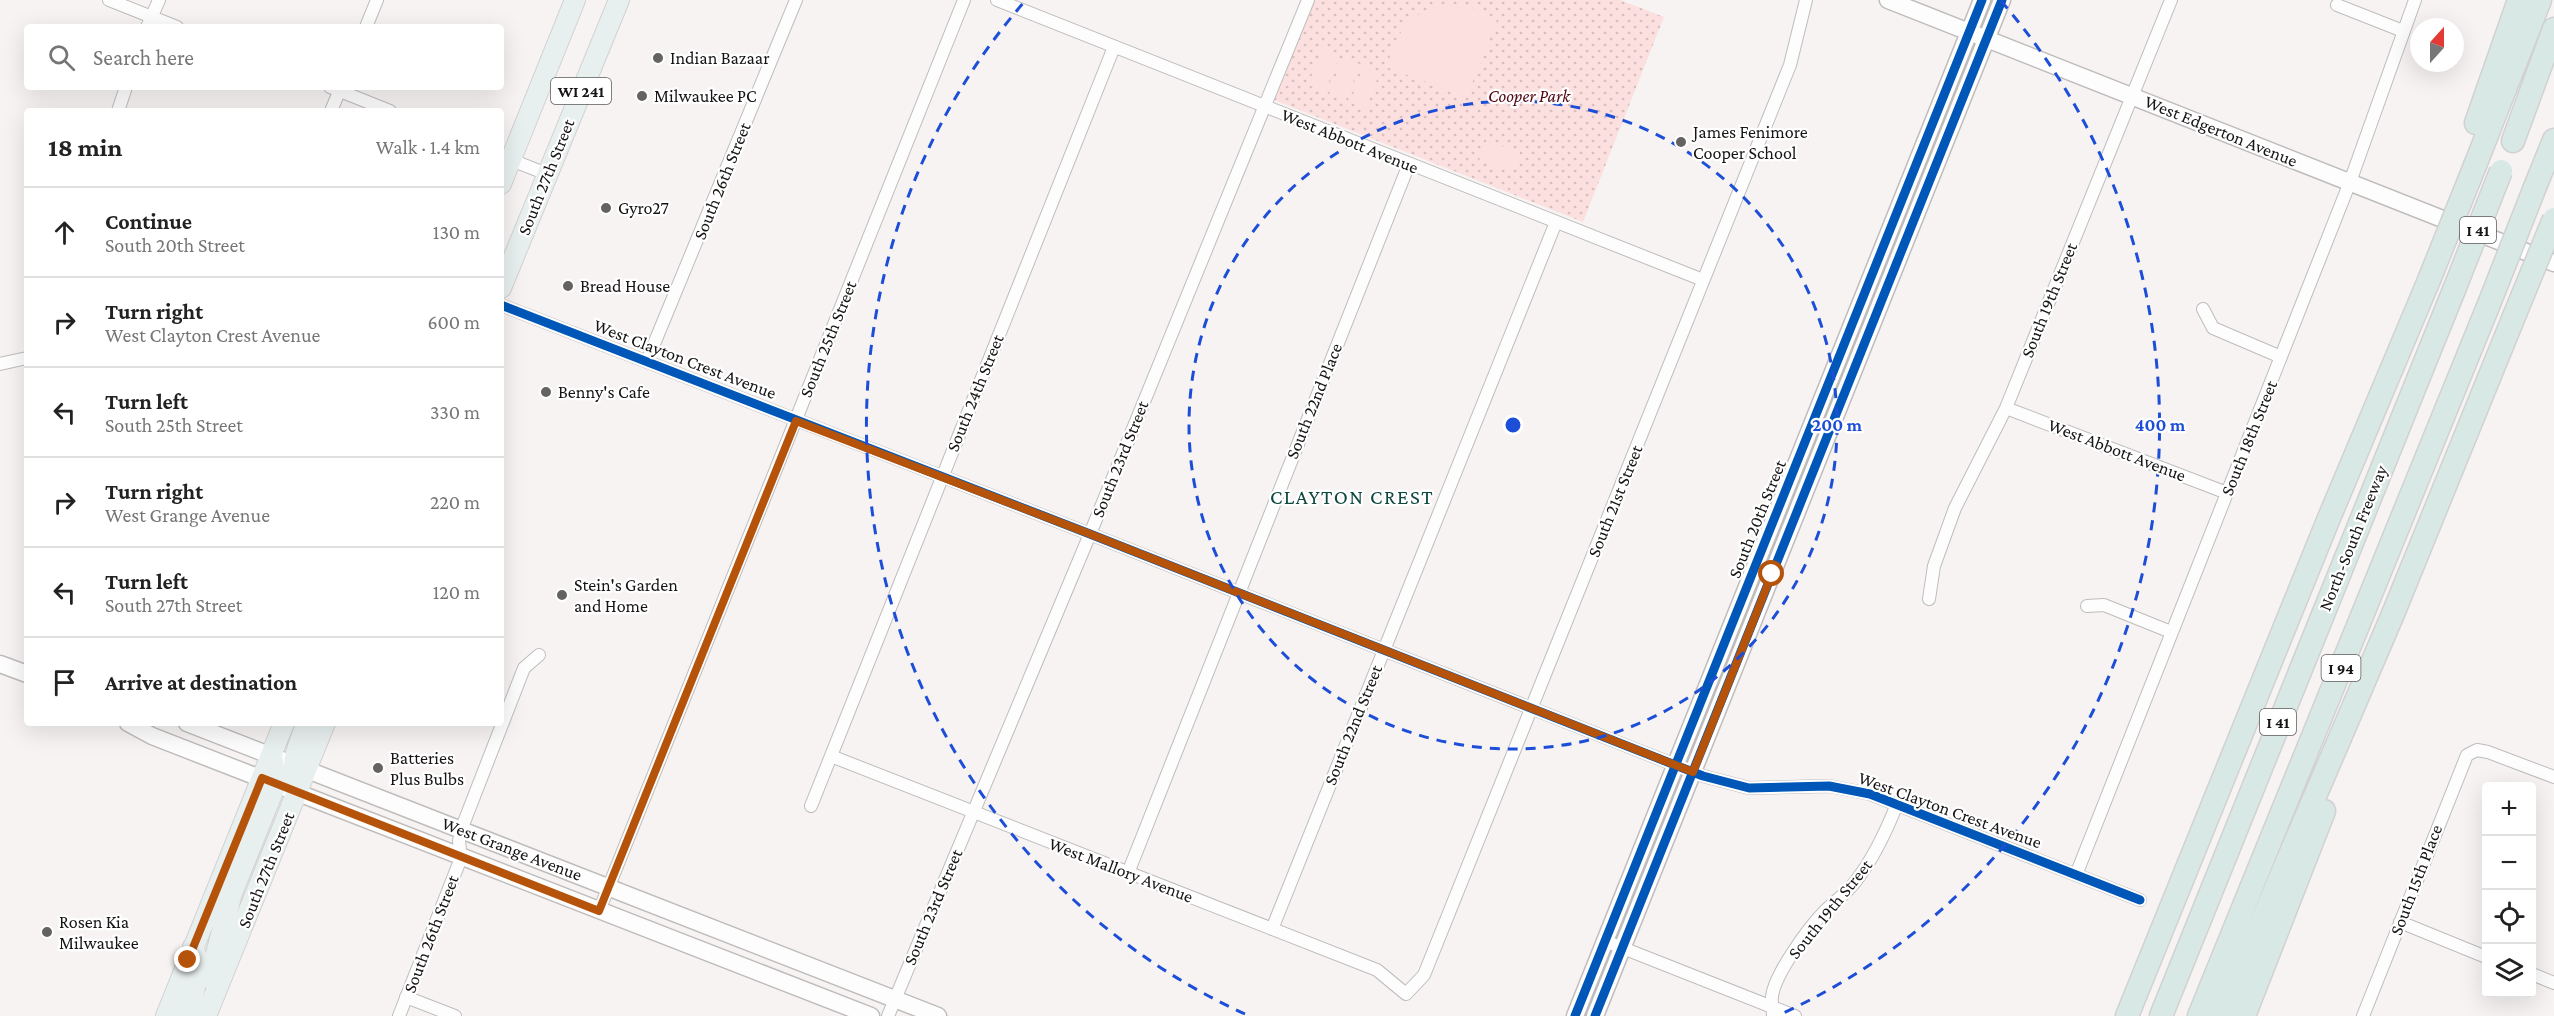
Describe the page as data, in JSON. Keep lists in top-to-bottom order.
{
  "streets": {
    "highway": ["I 41", "North-South Freeway", "I 94"],
    "main road": ["WI 241", "South 27th Street"],
    "street": [
      "West Edgerton Avenue",
      "West Abbott Avenue",
      "South 26th Street",
      "South 19th Street",
      "South 25th Street",
      "West Clayton Crest Avenue",
      "South 24th Street",
      "South 22nd Place",
      "South 18th Street",
      "South 23rd Street",
      "South 21st Street",
      "South 20th Street",
      "South 22nd Street",
      "West Grange Avenue",
      "West Mallory Avenue",
      "South 15th Place"
    ]
  },
  "crossings": [
    ["West Edgerton Avenue", "South 19th Street"],
    ["West Edgerton Avenue", "South 18th Street"],
    ["West Edgerton Avenue", "South 20th Street"],
    ["West Abbott Avenue", "South 19th Street"],
    ["West Abbott Avenue", "South 24th Street"],
    ["West Abbott Avenue", "South 22nd Place"],
    ["West Abbott Avenue", "South 18th Street"],
    ["West Abbott Avenue", "South 23rd Street"],
    ["West Abbott Avenue", "South 21st Street"],
    ["West Abbott Avenue", "South 22nd Street"],
    ["South 27th Street", "West Grange Avenue"],
    ["South 26th Street", "West Clayton Crest Avenue"],
    ["South 26th Street", "West Grange Avenue"],
    ["I 41", "North-South Freeway"],
    ["South 19th Street", "West Clayton Crest Avenue"],
    ["South 25th Street", "West Clayton Crest Avenue"],
    ["South 25th Street", "West Grange Avenue"],
    ["West Clayton Crest Avenue", "South 24th Street"],
    ["West Clayton Crest Avenue", "South 22nd Place"],
    ["West Clayton Crest Avenue", "South 18th Street"],
    ["West Clayton Crest Avenue", "South 23rd Street"],
    ["West Clayton Crest Avenue", "South 21st Street"],
    ["West Clayton Crest Avenue", "South 20th Street"],
    ["West Clayton Crest Avenue", "South 22nd Street"],
    ["South 24th Street", "West Mallory Avenue"],
    ["South 22nd Place", "West Mallory Avenue"],
    ["South 23rd Street", "West Grange Avenue"],
    ["South 23rd Street", "West Mallory Avenue"],
    ["South 21st Street", "West Mallory Avenue"],
    ["South 22nd Street", "West Mallory Avenue"]
  ],
  "districts": ["CLAYTON CREST"],
  "parks": ["Cooper Park"],
  "places": [
    "Indian Bazaar",
    "Milwaukee PC",
    "James Fenimore Cooper School",
    "Gyro27",
    "Bread House",
    "Benny's Cafe",
    "Stein's Garden and Home",
    "Batteries Plus Bulbs",
    "Rosen Kia Milwaukee"
  ],
  "north": "top",
  "page": {
    "search": "Search here",
    "heading": ["18 min", "Walk · 1.4 km"],
    "list": [
      ["Continue", "South 20th Street", "130 m"],
      ["Turn right", "West Clayton Crest Avenue", "600 m"],
      ["Turn left", "South 25th Street", "330 m"],
      ["Turn right", "West Grange Avenue", "220 m"],
      ["Turn left", "South 27th Street", "120 m"],
      "Arrive at destination"
    ],
    "map_buttons": ["+", "−"]
  },
  "rings": ["200 m", "400 m"]
}
